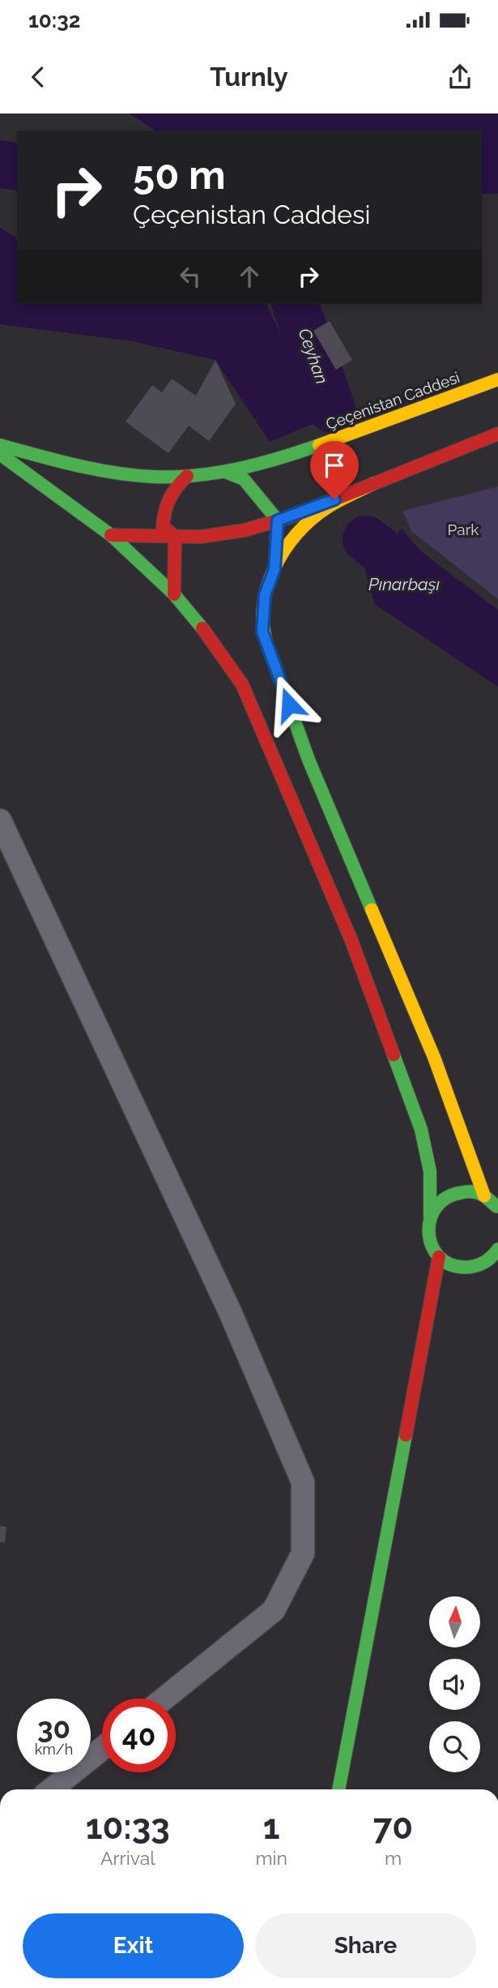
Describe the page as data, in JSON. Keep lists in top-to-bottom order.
{
  "streets": {
    "street": ["Çeçenistan Caddesi"]
  },
  "water": ["Ceyhan", "Pınarbaşı"],
  "parks": ["Park"],
  "north": "top",
  "page": {
    "status": "10:32",
    "header": "Turnly",
    "turn": ["50 m", "Çeçenistan Caddesi"],
    "speed": "30 km/h",
    "limit": "40",
    "eta": [
      "10:33",
      "Arrival",
      "1",
      "min",
      "70",
      "m"
    ],
    "buttons": ["Exit", "Share"]
  }
}
